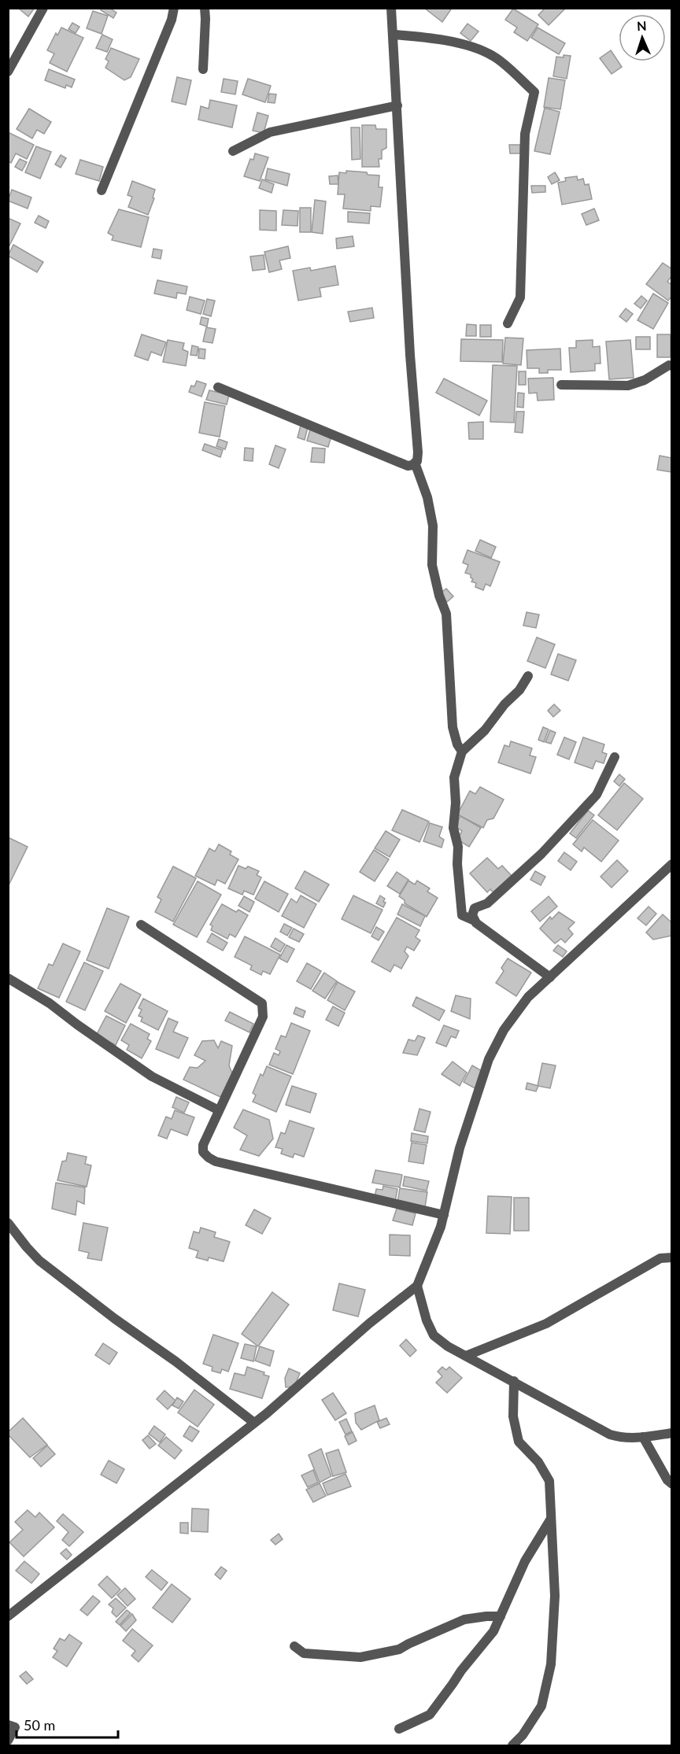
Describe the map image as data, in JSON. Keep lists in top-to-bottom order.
{
  "scale_bar": "50 m",
  "north": "top"
}
